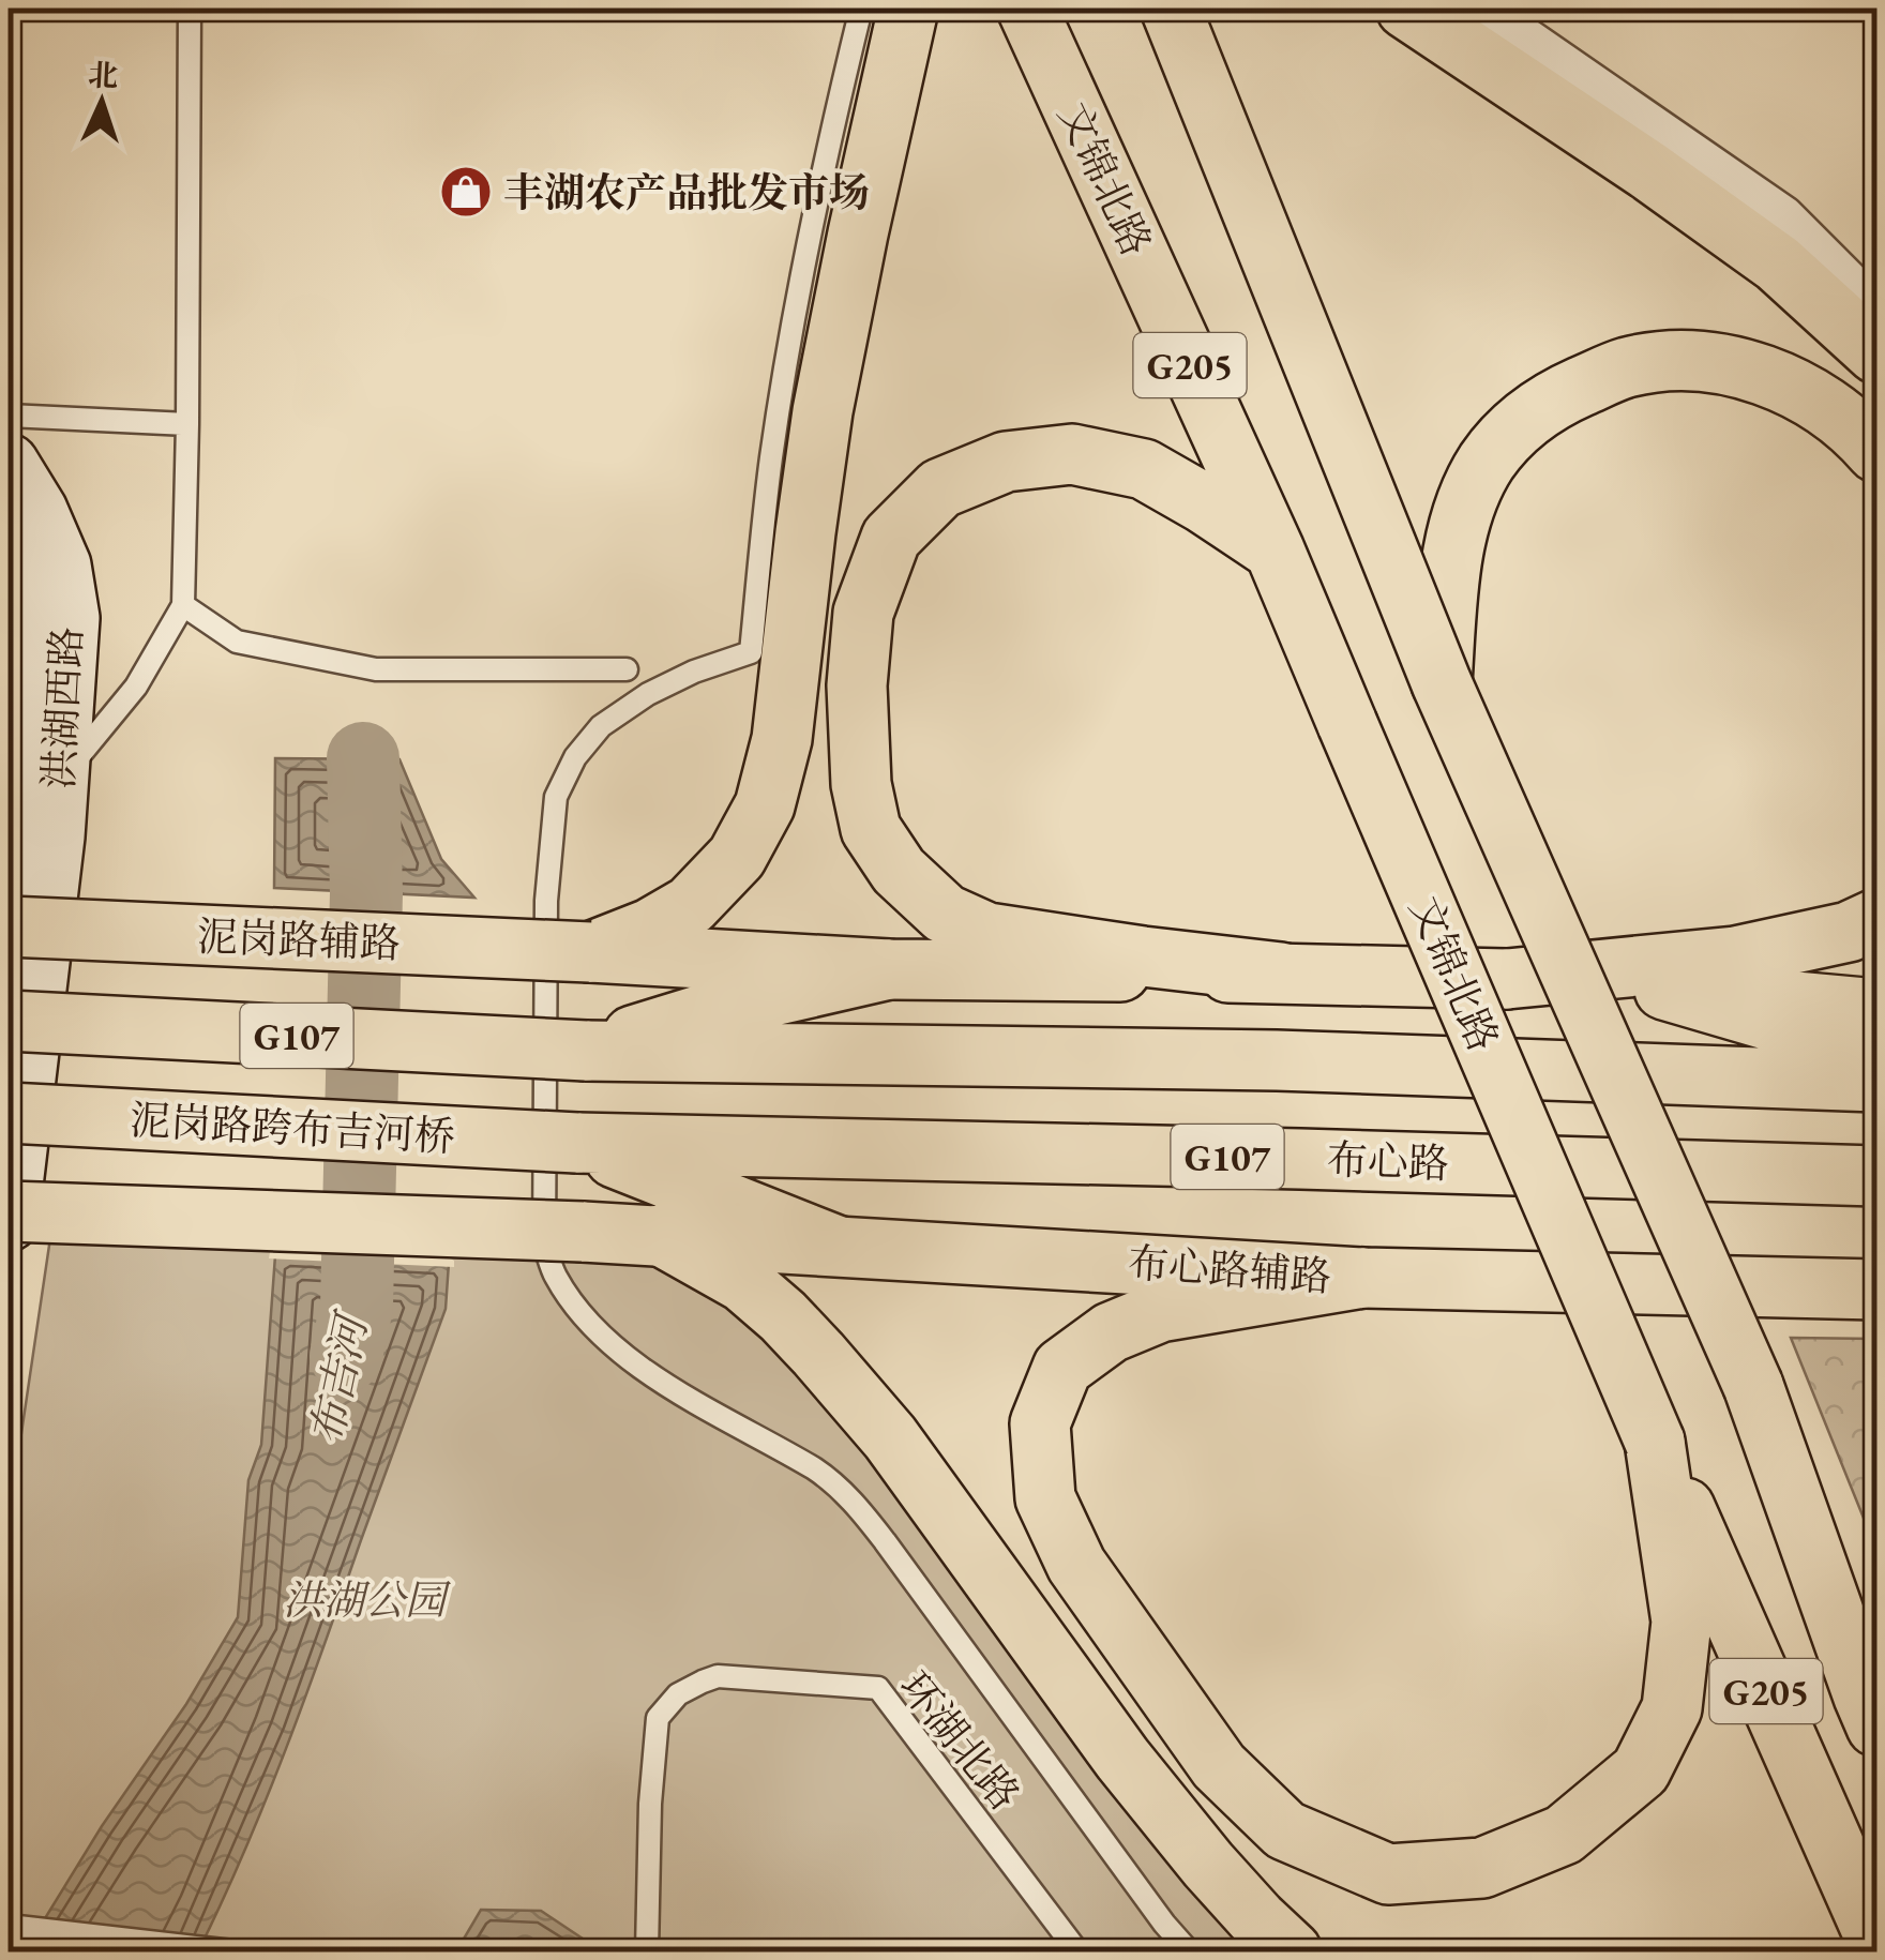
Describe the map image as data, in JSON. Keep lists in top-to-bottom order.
{
  "streets": {
    "main road": [
      "文锦北路",
      "G205",
      "洪湖西路",
      "泥岗路辅路",
      "G107",
      "泥岗路跨布吉河桥",
      "布心路",
      "布心路辅路"
    ],
    "lane": ["环湖北路"]
  },
  "crossings": [
    ["泥岗路跨布吉河桥", "布心路"]
  ],
  "water": ["布吉河"],
  "parks": ["洪湖公园"],
  "places": {
    "shop": ["丰湖农产品批发市场"]
  },
  "north": "top"
}
